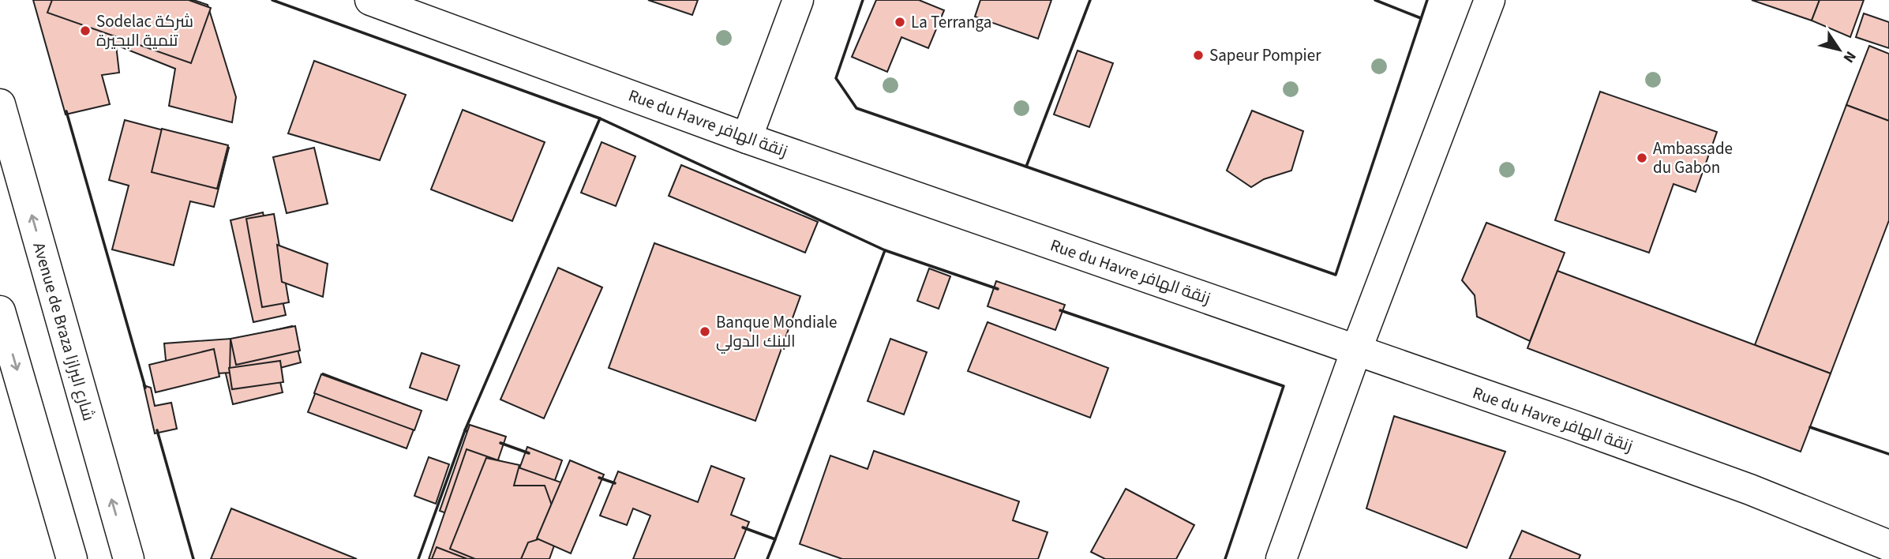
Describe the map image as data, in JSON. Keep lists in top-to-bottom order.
{
  "streets": {
    "main road": ["Rue du Havre زنقة الهافر", "Avenue de Braza شارع البرازا"]
  },
  "places": [
    "La Terranga",
    "Sodelac شركة تنمية البحيرة",
    "Sapeur Pompier",
    "Ambassade du Gabon",
    "Banque Mondiale البنك الدولي"
  ],
  "north": "bottom right"
}
